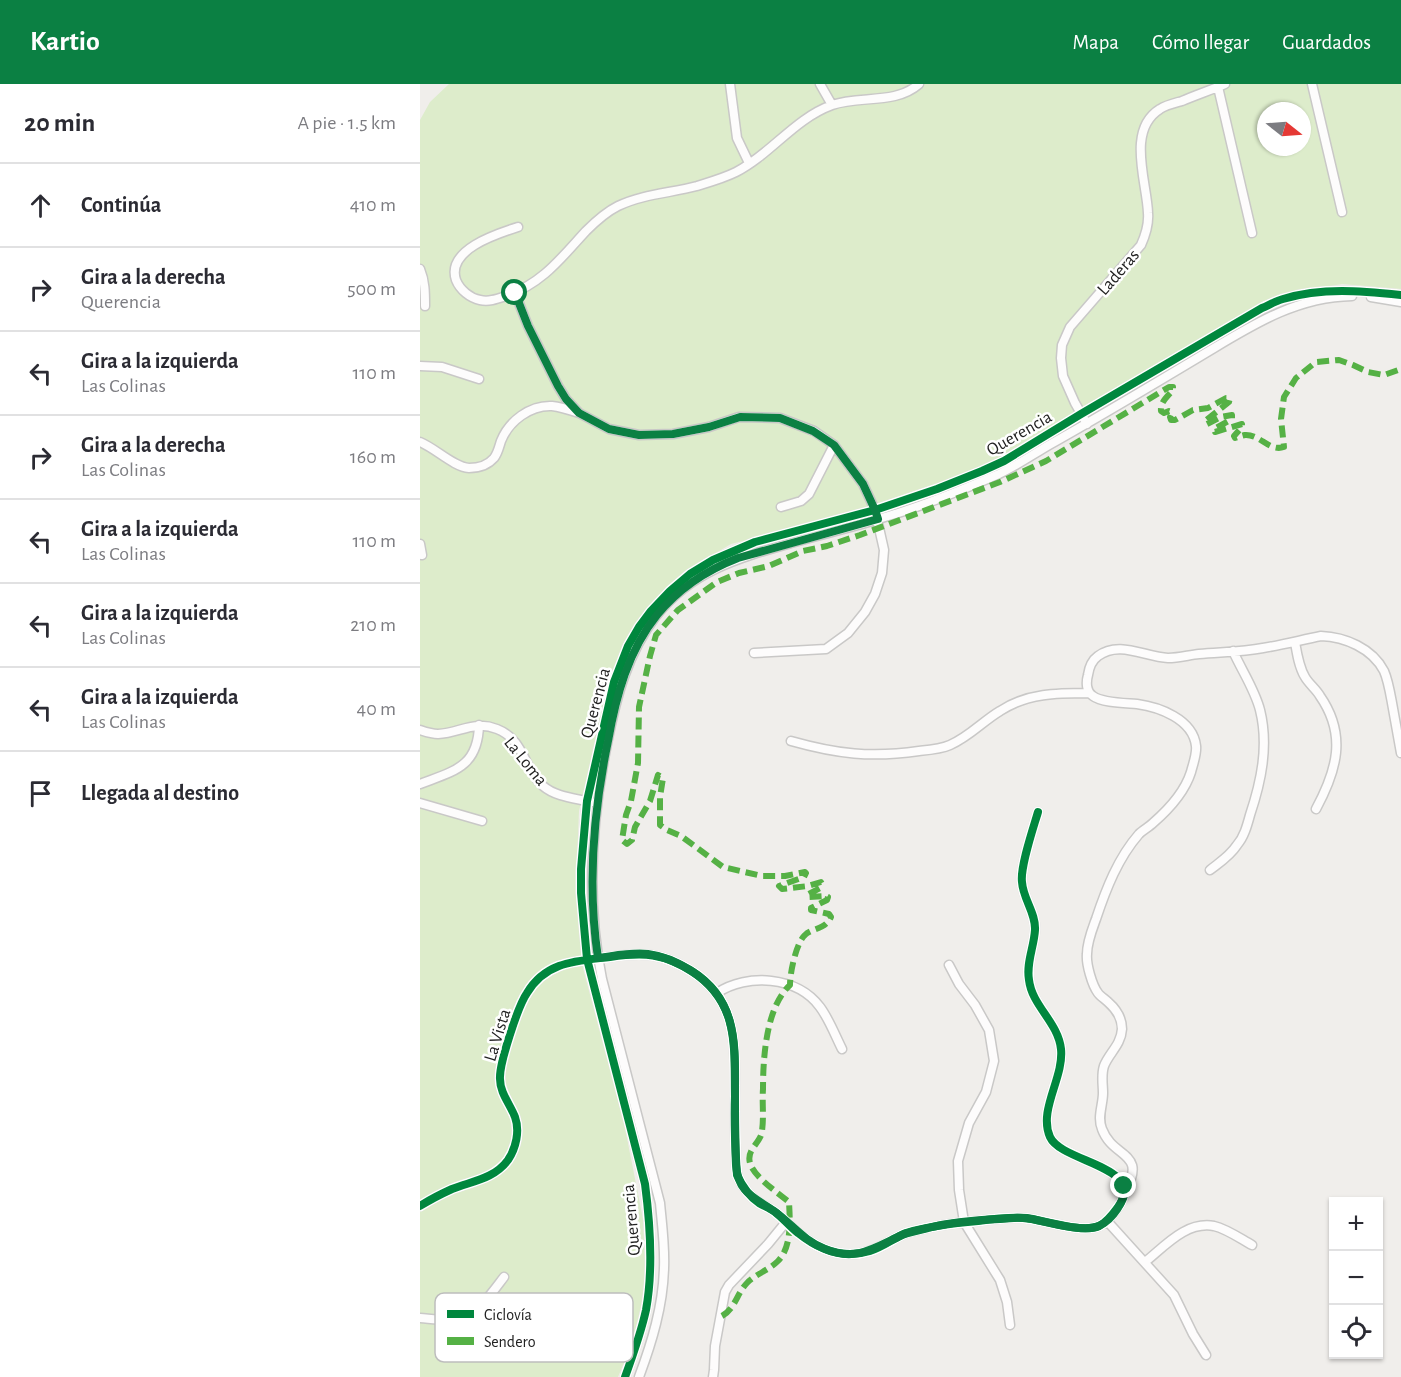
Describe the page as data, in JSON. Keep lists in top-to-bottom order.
{
  "streets": {
    "street": [
      "Laderas",
      "Querencia",
      "La Loma",
      "La Vista"
    ]
  },
  "crossings": [
    ["Laderas", "Querencia"],
    ["Querencia", "La Loma"],
    ["Querencia", "La Vista"]
  ],
  "legend": ["Ciclovía", "Sendero"],
  "north": "right",
  "page": {
    "header": "Kartio",
    "nav": ["Mapa", "Cómo llegar", "Guardados"],
    "heading": ["20 min", "A pie · 1.5 km"],
    "list": [
      ["Continúa", "410 m"],
      ["Gira a la derecha", "Querencia", "500 m"],
      ["Gira a la izquierda", "Las Colinas", "110 m"],
      ["Gira a la derecha", "Las Colinas", "160 m"],
      ["Gira a la izquierda", "Las Colinas", "110 m"],
      ["Gira a la izquierda", "Las Colinas", "210 m"],
      ["Gira a la izquierda", "Las Colinas", "40 m"],
      "Llegada al destino"
    ],
    "map_buttons": ["+", "−"]
  }
}
